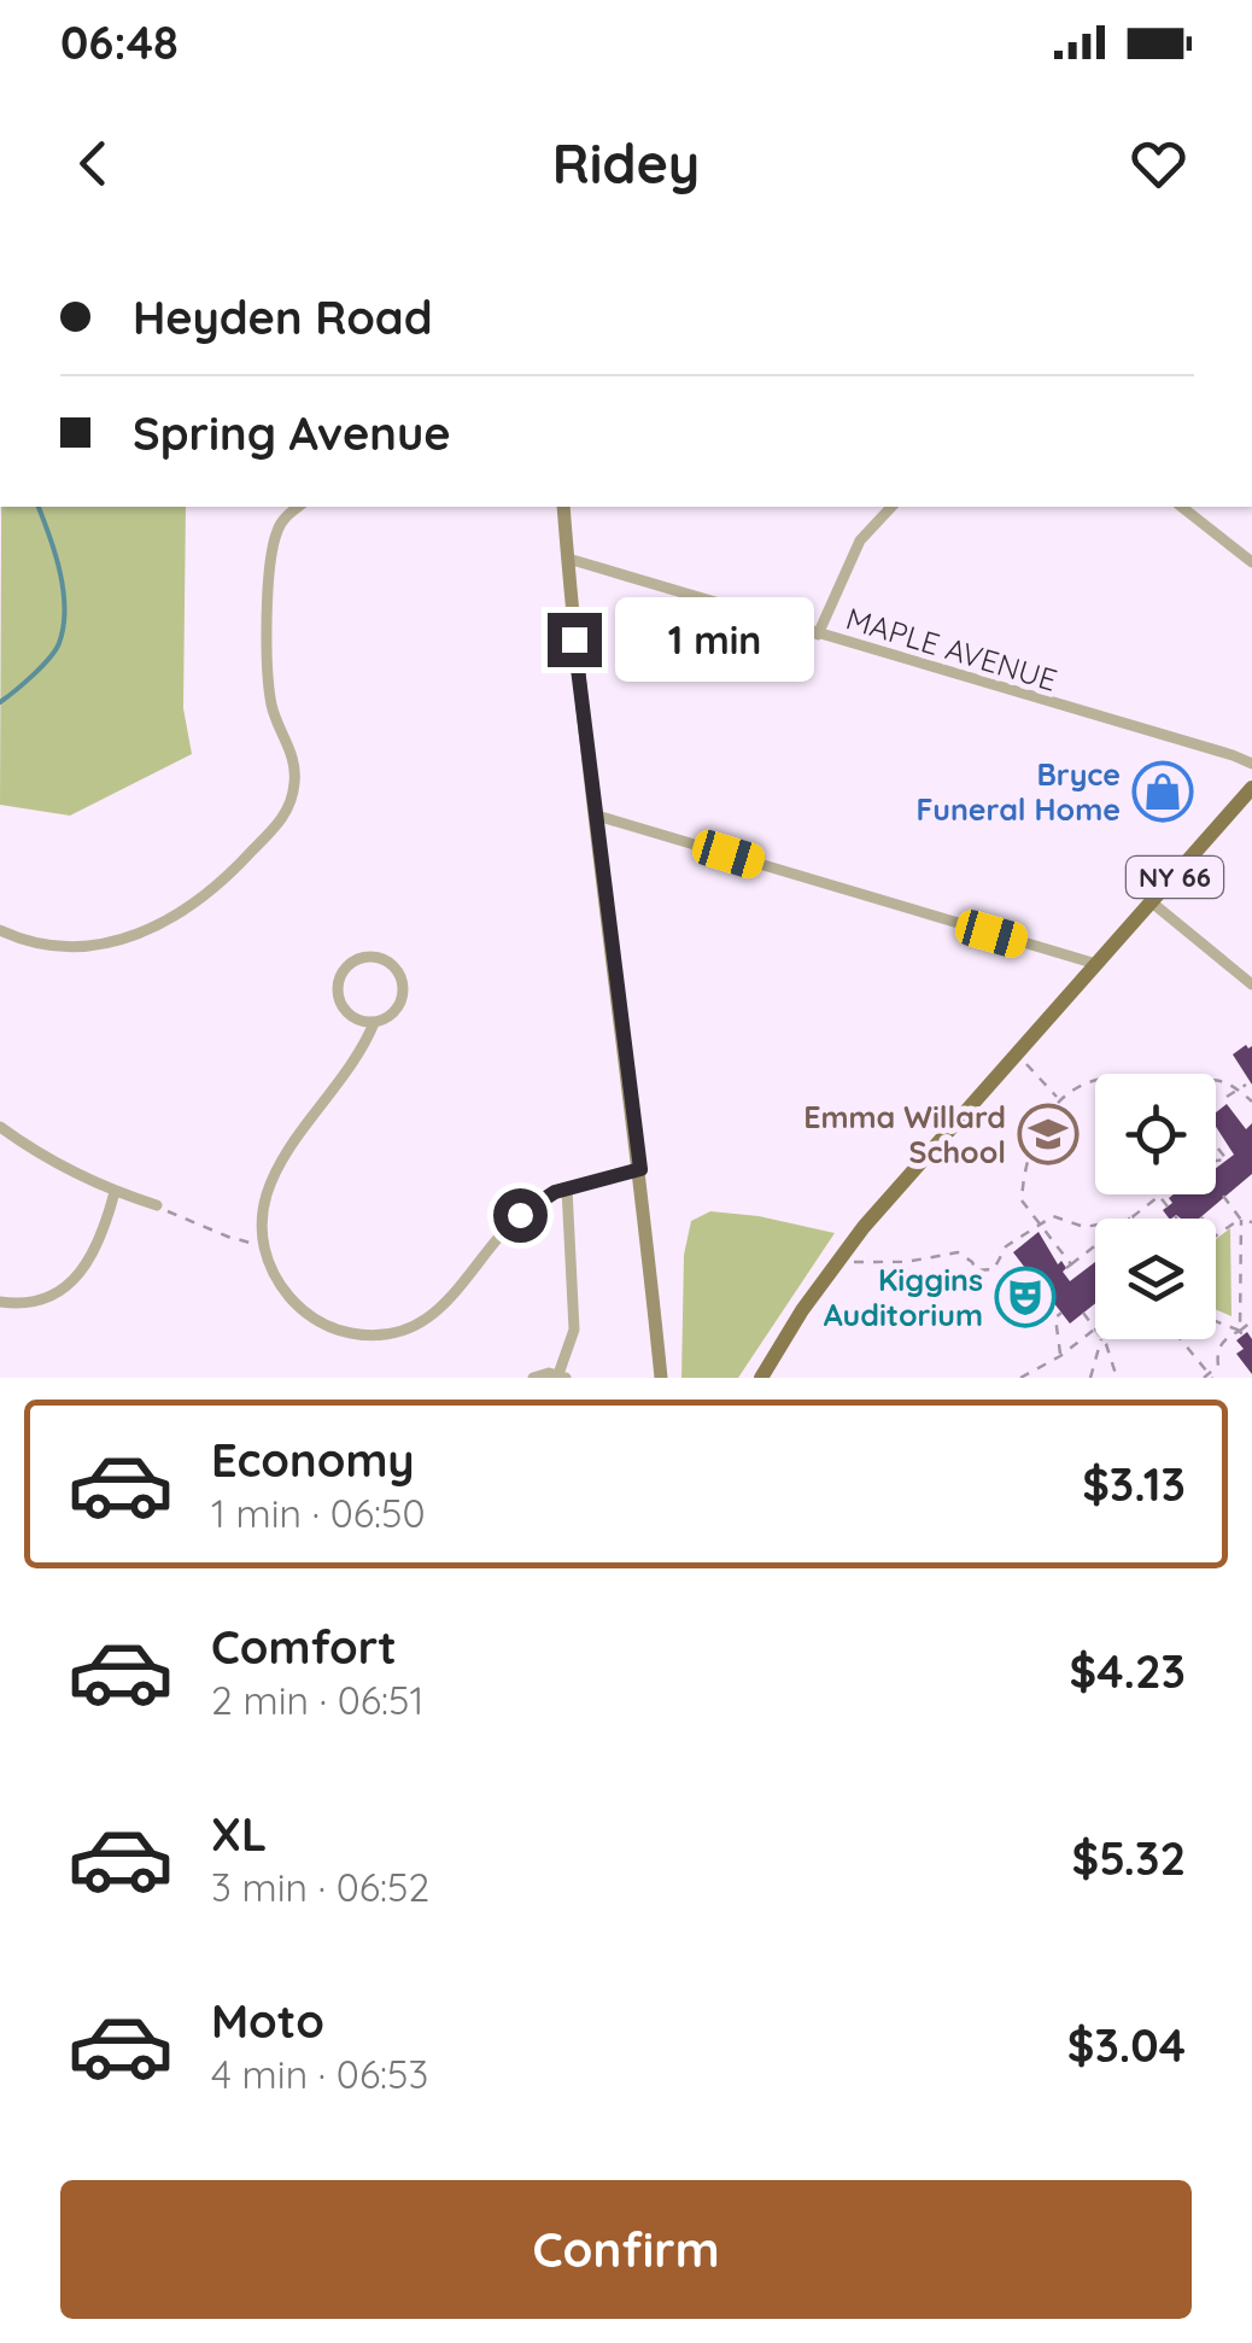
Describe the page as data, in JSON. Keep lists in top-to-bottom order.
{
  "streets": {
    "main road": ["NY 66"],
    "street": ["MAPLE AVENUE"]
  },
  "places": {
    "shop": ["Bryce Funeral Home"],
    "school or university": ["Emma Willard School"],
    "theatre": ["Kiggins Auditorium"]
  },
  "page": {
    "status": "06:48",
    "header": "Ridey",
    "banner": ["Heyden Road", "Spring Avenue"],
    "bubble": "1 min",
    "list": [
      {
        "name": "Economy",
        "note": "1 min · 06:50",
        "value": "$3.13"
      },
      {
        "name": "Comfort",
        "note": "2 min · 06:51",
        "value": "$4.23"
      },
      {
        "name": "XL",
        "note": "3 min · 06:52",
        "value": "$5.32"
      },
      {
        "name": "Moto",
        "note": "4 min · 06:53",
        "value": "$3.04"
      }
    ],
    "buttons": "Confirm"
  }
}
